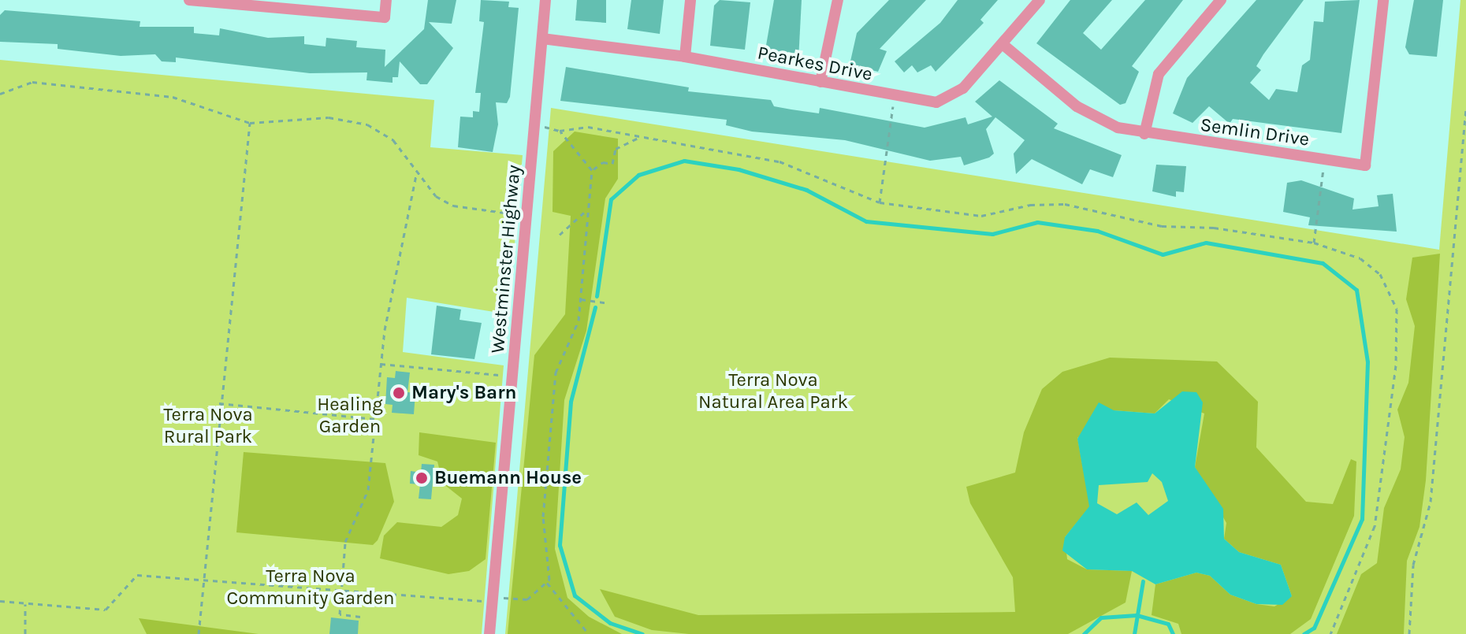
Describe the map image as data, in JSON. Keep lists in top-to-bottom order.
{
  "streets": {
    "street": ["Pearkes Drive", "Semlin Drive", "Westminster Highway"]
  },
  "crossings": [
    ["Pearkes Drive", "Semlin Drive"],
    ["Pearkes Drive", "Westminster Highway"]
  ],
  "parks": [
    "Terra Nova Natural Area Park",
    "Healing Garden",
    "Terra Nova Rural Park",
    "Terra Nova Community Garden"
  ],
  "places": ["Mary's Barn", "Buemann House"]
}
